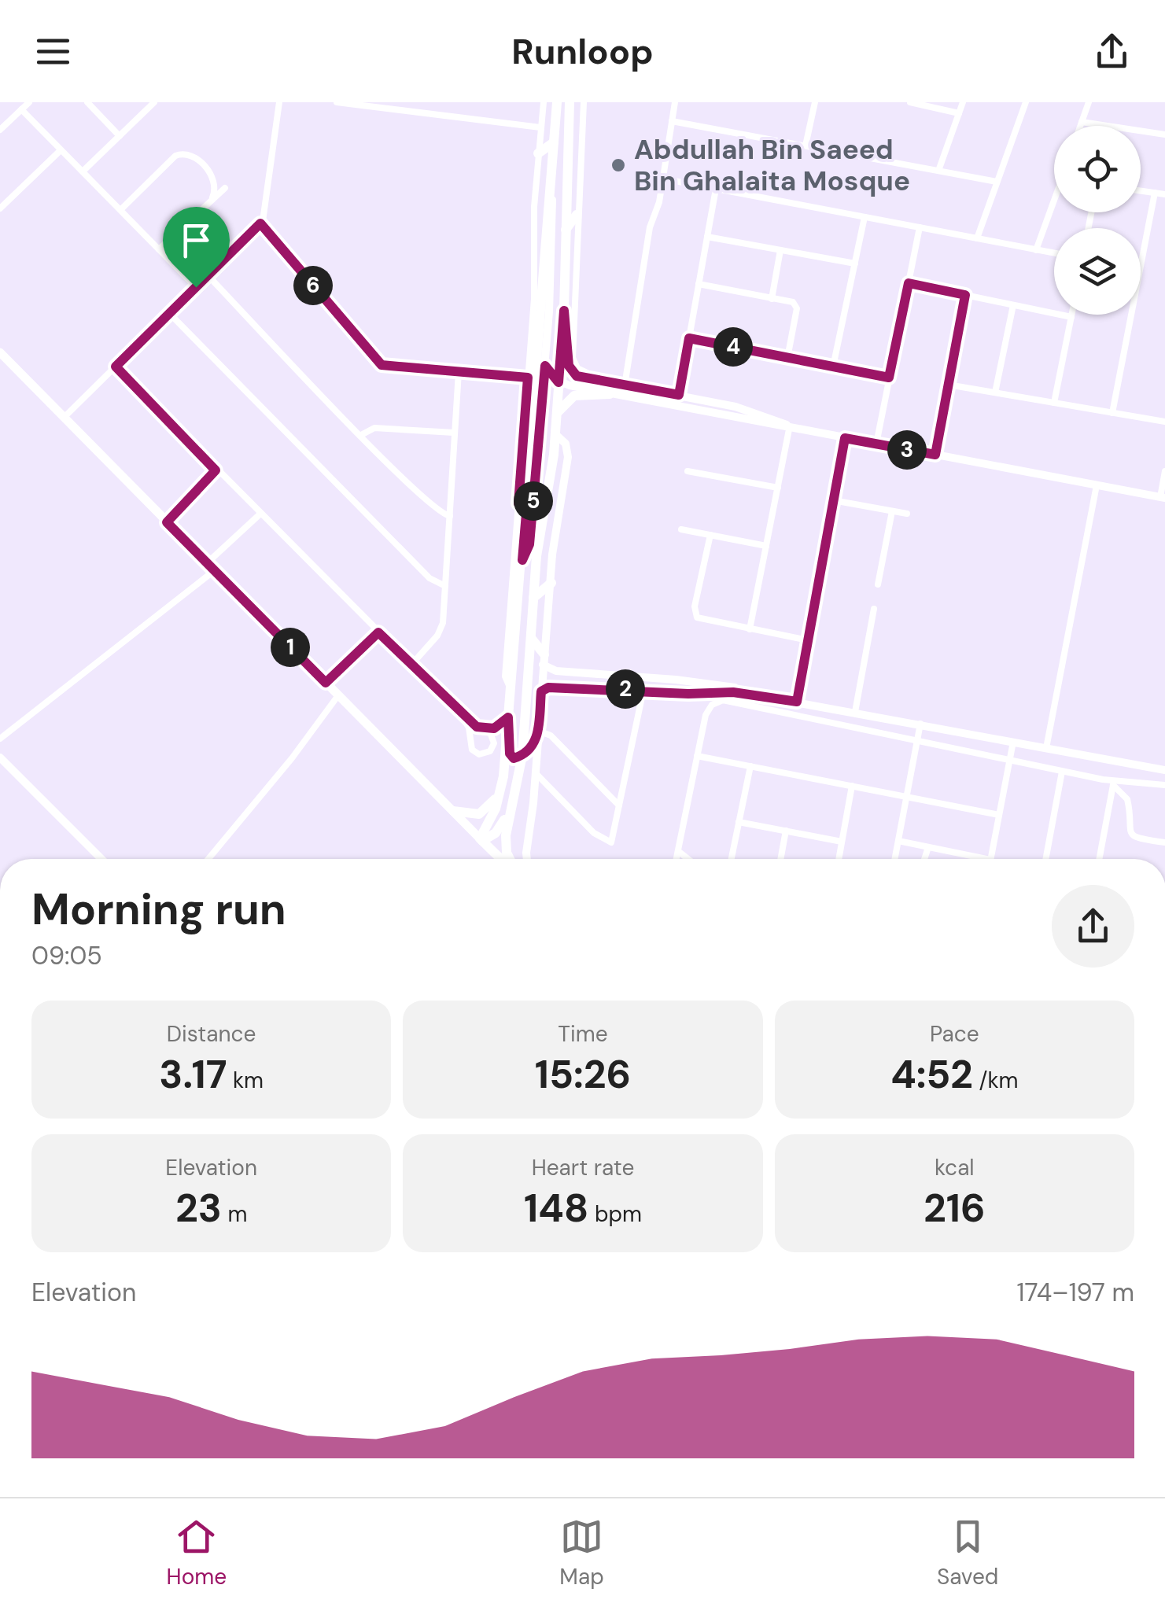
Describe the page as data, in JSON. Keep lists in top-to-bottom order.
{
  "places": ["Abdullah Bin Saeed Bin Ghalaita Mosque"],
  "page": {
    "header": "Runloop",
    "pins": [
      "6",
      "4",
      "3",
      "5",
      "1",
      "2"
    ],
    "heading": ["Morning run", "09:05"],
    "stats": [
      ["Distance", "3.17 km"],
      ["Time", "15:26"],
      ["Pace", "4:52 /km"],
      ["Elevation", "23 m"],
      ["Heart rate", "148 bpm"],
      ["kcal", "216"]
    ],
    "chart": ["Elevation", "174–197 m"],
    "tabs": ["Home", "Map", "Saved"]
  }
}
